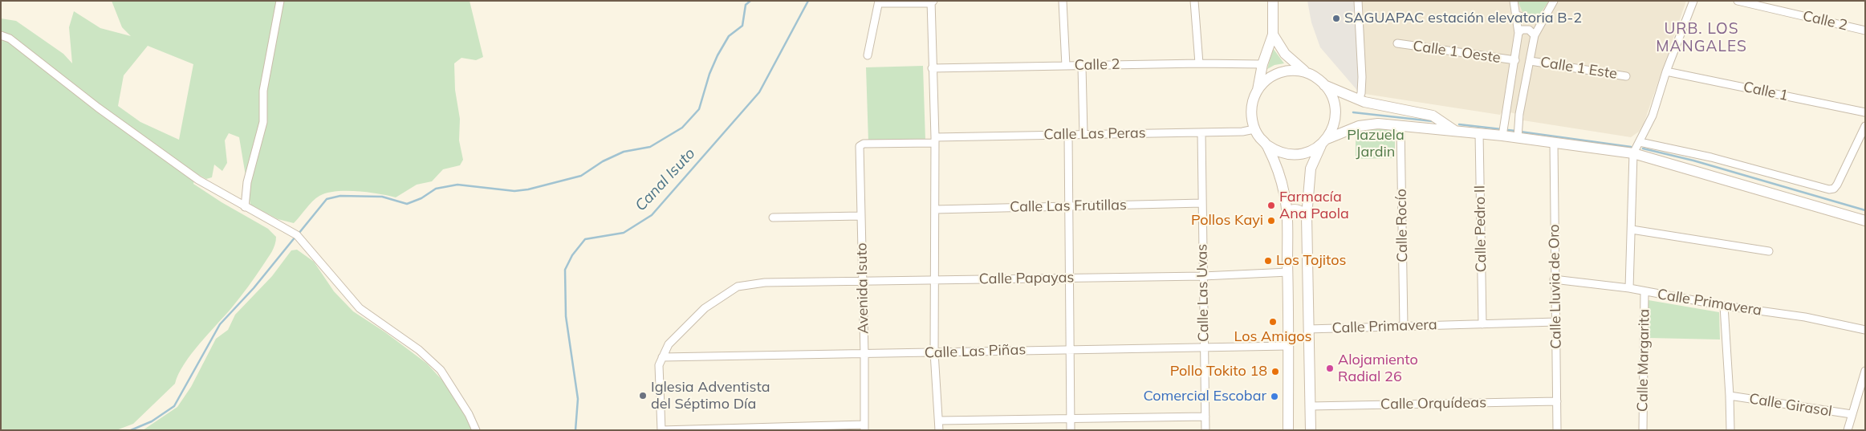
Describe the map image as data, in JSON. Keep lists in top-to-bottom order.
{
  "streets": {
    "street": [
      "Calle 2",
      "Calle 1 Oeste",
      "Calle 1 Este",
      "Calle 1",
      "Calle Las Peras",
      "Calle Las Frutillas",
      "Calle Rocío",
      "Calle Pedro II",
      "Calle Papayas",
      "Calle Lluvia de Oro",
      "Avenida Isuto",
      "Calle Las Uvas",
      "Calle Primavera",
      "Calle Las Piñas",
      "Calle Margarita",
      "Calle Orquídeas",
      "Calle Girasol"
    ]
  },
  "crossings": [
    ["Calle Las Peras", "Avenida Isuto"],
    ["Calle Las Peras", "Calle Las Uvas"],
    ["Calle Las Frutillas", "Calle Las Uvas"],
    ["Calle Rocío", "Calle Primavera"],
    ["Calle Pedro II", "Calle Primavera"],
    ["Calle Papayas", "Avenida Isuto"],
    ["Calle Papayas", "Calle Las Uvas"],
    ["Calle Papayas", "Calle Las Piñas"],
    ["Calle Lluvia de Oro", "Calle Primavera"],
    ["Calle Lluvia de Oro", "Calle Orquídeas"],
    ["Avenida Isuto", "Calle Las Piñas"],
    ["Calle Las Uvas", "Calle Las Piñas"],
    ["Calle Primavera", "Calle Margarita"]
  ],
  "districts": ["URB. LOS MANGALES"],
  "water": ["Canal Isuto"],
  "parks": ["Plazuela Jardin"],
  "places": [
    "SAGUAPAC estación elevatoria B-2",
    "Farmacía Ana Paola",
    "Pollos Kayi",
    "Los Tojitos",
    "Los Amigos",
    "Alojamiento Radial 26",
    "Pollo Tokito 18",
    "Iglesia Adventista del Séptimo Día",
    "Comercial Escobar"
  ]
}
